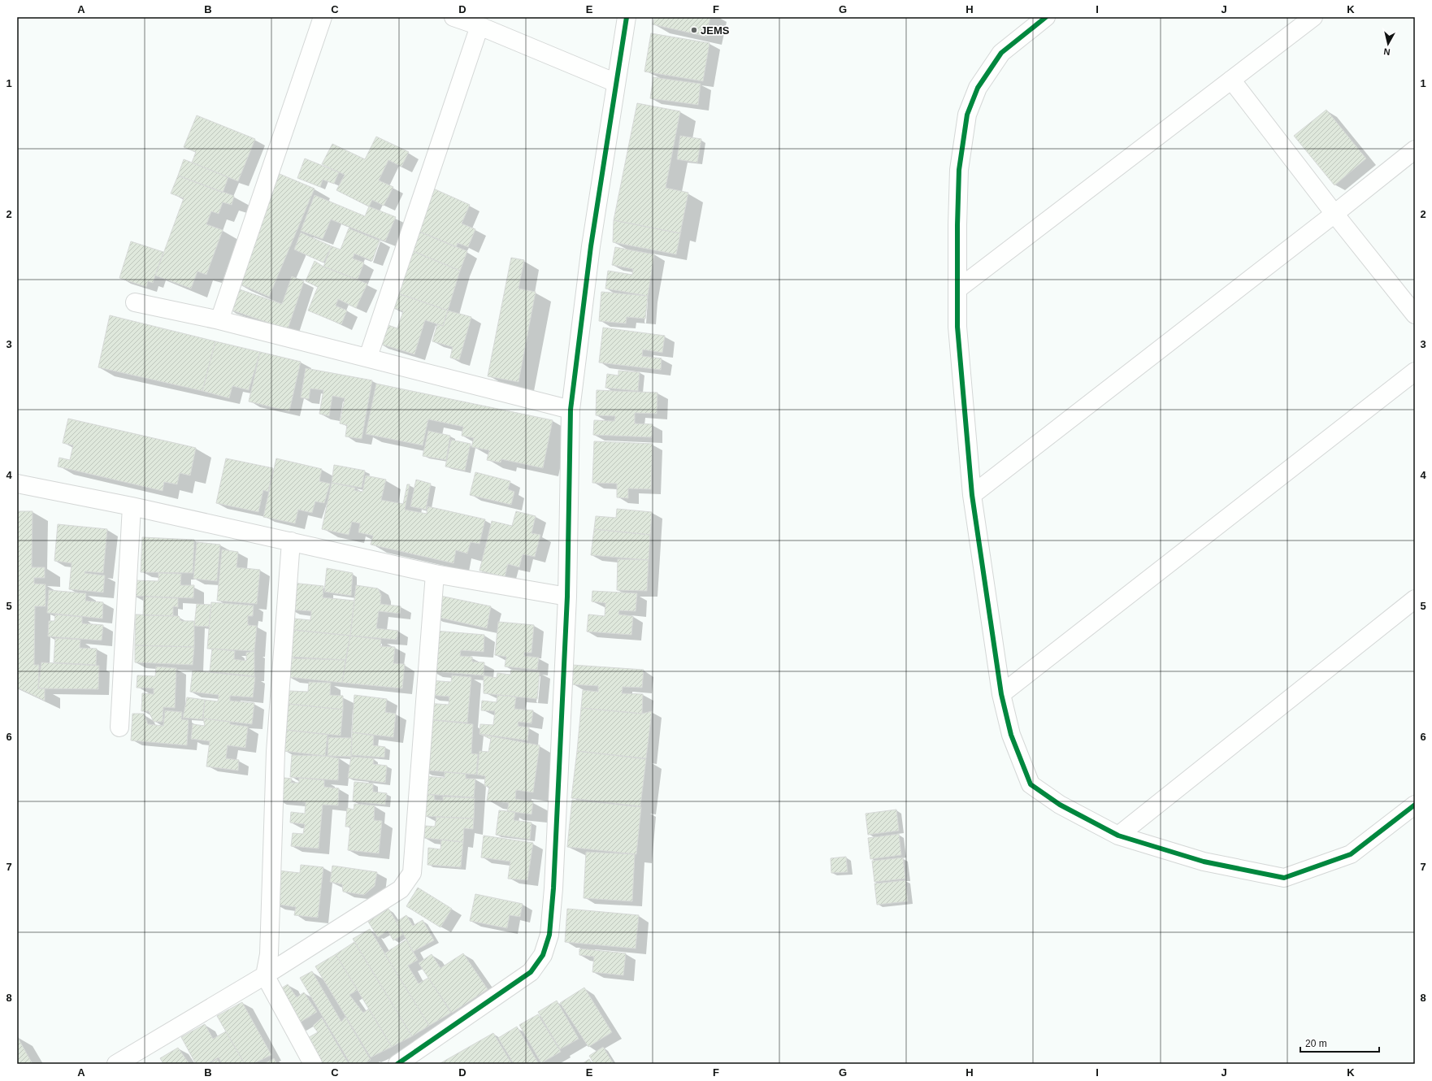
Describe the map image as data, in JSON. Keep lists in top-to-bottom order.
{
  "places": ["JEMS"],
  "scale_bar": "20 m",
  "north": "bottom",
  "grid": {
    "columns": [
      "A",
      "B",
      "C",
      "D",
      "E",
      "F",
      "G",
      "H",
      "I",
      "J",
      "K"
    ],
    "rows": [
      "1",
      "2",
      "3",
      "4",
      "5",
      "6",
      "7",
      "8"
    ]
  }
}
